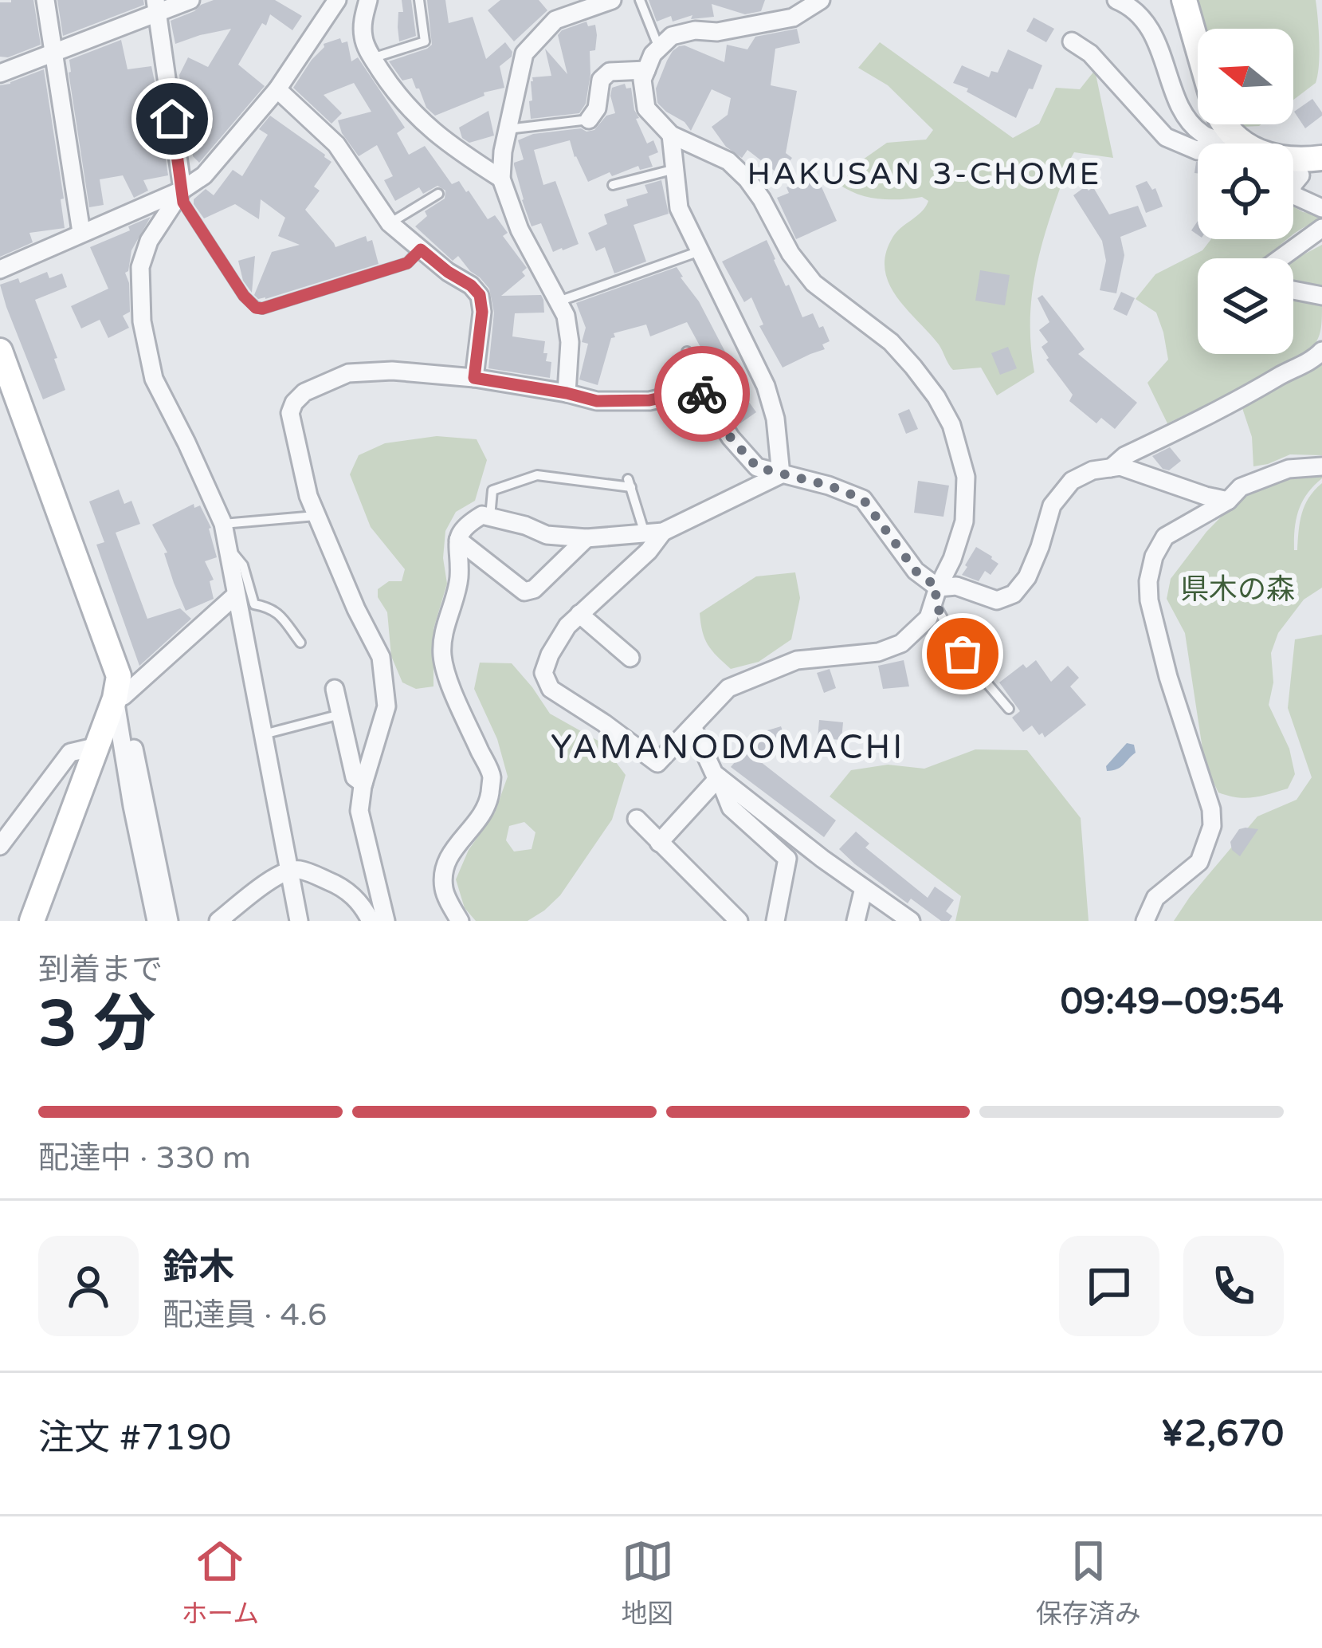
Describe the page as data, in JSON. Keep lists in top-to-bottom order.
{
  "districts": ["HAKUSAN 3-CHOME", "YAMANODOMACHI"],
  "parks": ["県木の森"],
  "north": "left",
  "page": {
    "heading": ["3 分", "到着まで", "09:49–09:54"],
    "panel": [
      "鈴木",
      "配達員 · 4.6",
      "注文 #7190",
      "¥2,670"
    ],
    "bar": "配達中 · 330 m",
    "tabs": ["ホーム", "地図", "保存済み"]
  }
}
